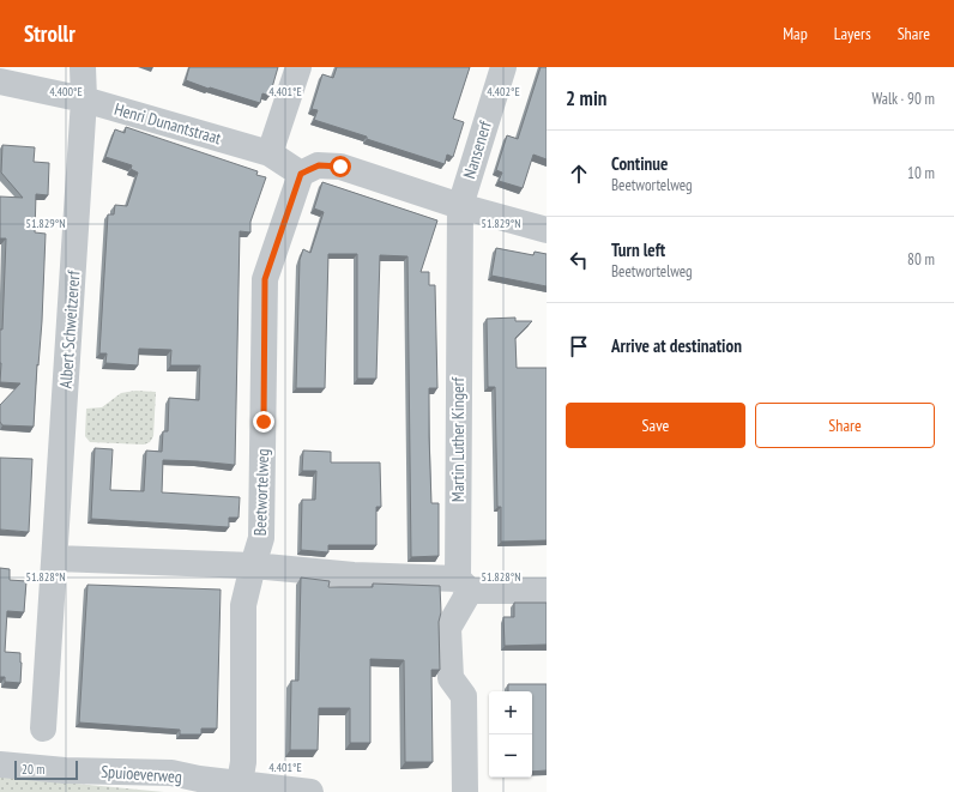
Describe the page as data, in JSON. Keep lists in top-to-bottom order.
{
  "streets": {
    "street": [
      "Henri Dunantstraat",
      "Nansenerf",
      "Albert Schweitzererf",
      "Martin Luther Kingerf",
      "Beetwortelweg",
      "Spuioeverweg"
    ]
  },
  "crossings": [
    ["Henri Dunantstraat", "Albert Schweitzererf"],
    ["Henri Dunantstraat", "Beetwortelweg"],
    ["Nansenerf", "Martin Luther Kingerf"],
    ["Beetwortelweg", "Spuioeverweg"]
  ],
  "scale_bar": "20 m",
  "page": {
    "header": "Strollr",
    "nav": ["Map", "Layers", "Share"],
    "heading": ["2 min", "Walk · 90 m"],
    "list": [
      ["Continue", "Beetwortelweg", "10 m"],
      ["Turn left", "Beetwortelweg", "80 m"],
      "Arrive at destination"
    ],
    "buttons": ["Save", "Share"],
    "map_buttons": ["+", "−"],
    "scale": "20 m"
  },
  "coordinates": [
    "4.400°E",
    "4.401°E",
    "4.402°E",
    "51.829°N",
    "51.828°N"
  ]
}
